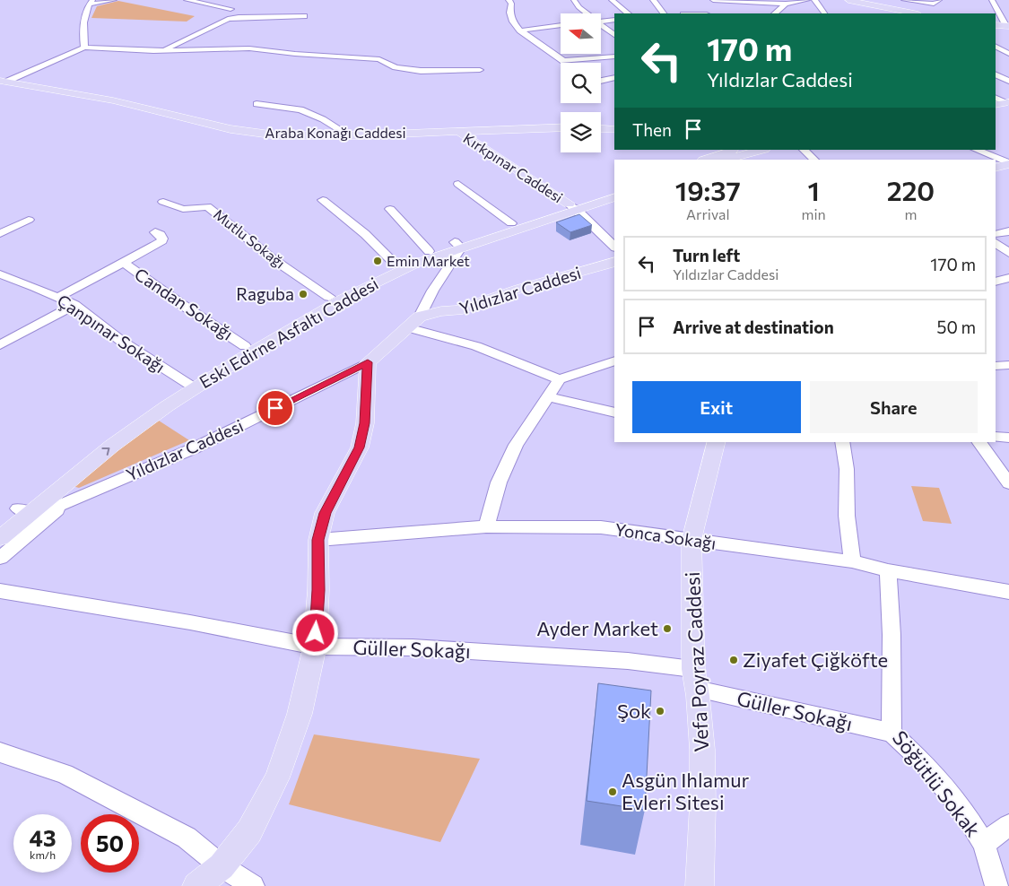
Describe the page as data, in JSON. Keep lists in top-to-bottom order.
{
  "streets": {
    "main road": [
      "Araba Konağı Caddesi",
      "Kırkpınar Caddesi",
      "Yıldızlar Caddesi",
      "Eski Edirne Asfaltı Caddesi",
      "Vefa Poyraz Caddesi"
    ],
    "street": [
      "Mutlu Sokağı",
      "Candan Sokağı",
      "Çanpınar Sokağı",
      "Yonca Sokağı",
      "Güller Sokağı",
      "Söğütlü Sokak"
    ]
  },
  "crossings": [
    ["Araba Konağı Caddesi", "Kırkpınar Caddesi"],
    ["Kırkpınar Caddesi", "Eski Edirne Asfaltı Caddesi"],
    ["Mutlu Sokağı", "Eski Edirne Asfaltı Caddesi"],
    ["Yıldızlar Caddesi", "Eski Edirne Asfaltı Caddesi"],
    ["Candan Sokağı", "Eski Edirne Asfaltı Caddesi"],
    ["Candan Sokağı", "Çanpınar Sokağı"],
    ["Eski Edirne Asfaltı Caddesi", "Çanpınar Sokağı"],
    ["Yonca Sokağı", "Vefa Poyraz Caddesi"],
    ["Yonca Sokağı", "Söğütlü Sokak"],
    ["Güller Sokağı", "Vefa Poyraz Caddesi"],
    ["Güller Sokağı", "Söğütlü Sokak"]
  ],
  "places": [
    "Emin Market",
    "Raguba",
    "Ayder Market",
    "Ziyafet Çiğköfte",
    "Şok",
    "Asgün Ihlamur Evleri Sitesi"
  ],
  "north": "left",
  "page": {
    "turn": ["170 m", "Yıldızlar Caddesi"],
    "then": "Then",
    "eta": [
      "19:37",
      "Arrival",
      "1",
      "min",
      "220",
      "m"
    ],
    "list": [
      {
        "name": "Turn left",
        "note": "Yıldızlar Caddesi",
        "value": "170 m"
      },
      {
        "name": "Arrive at destination",
        "value": "50 m"
      }
    ],
    "buttons": ["Exit", "Share"],
    "speed": "43 km/h",
    "limit": "50"
  }
}
